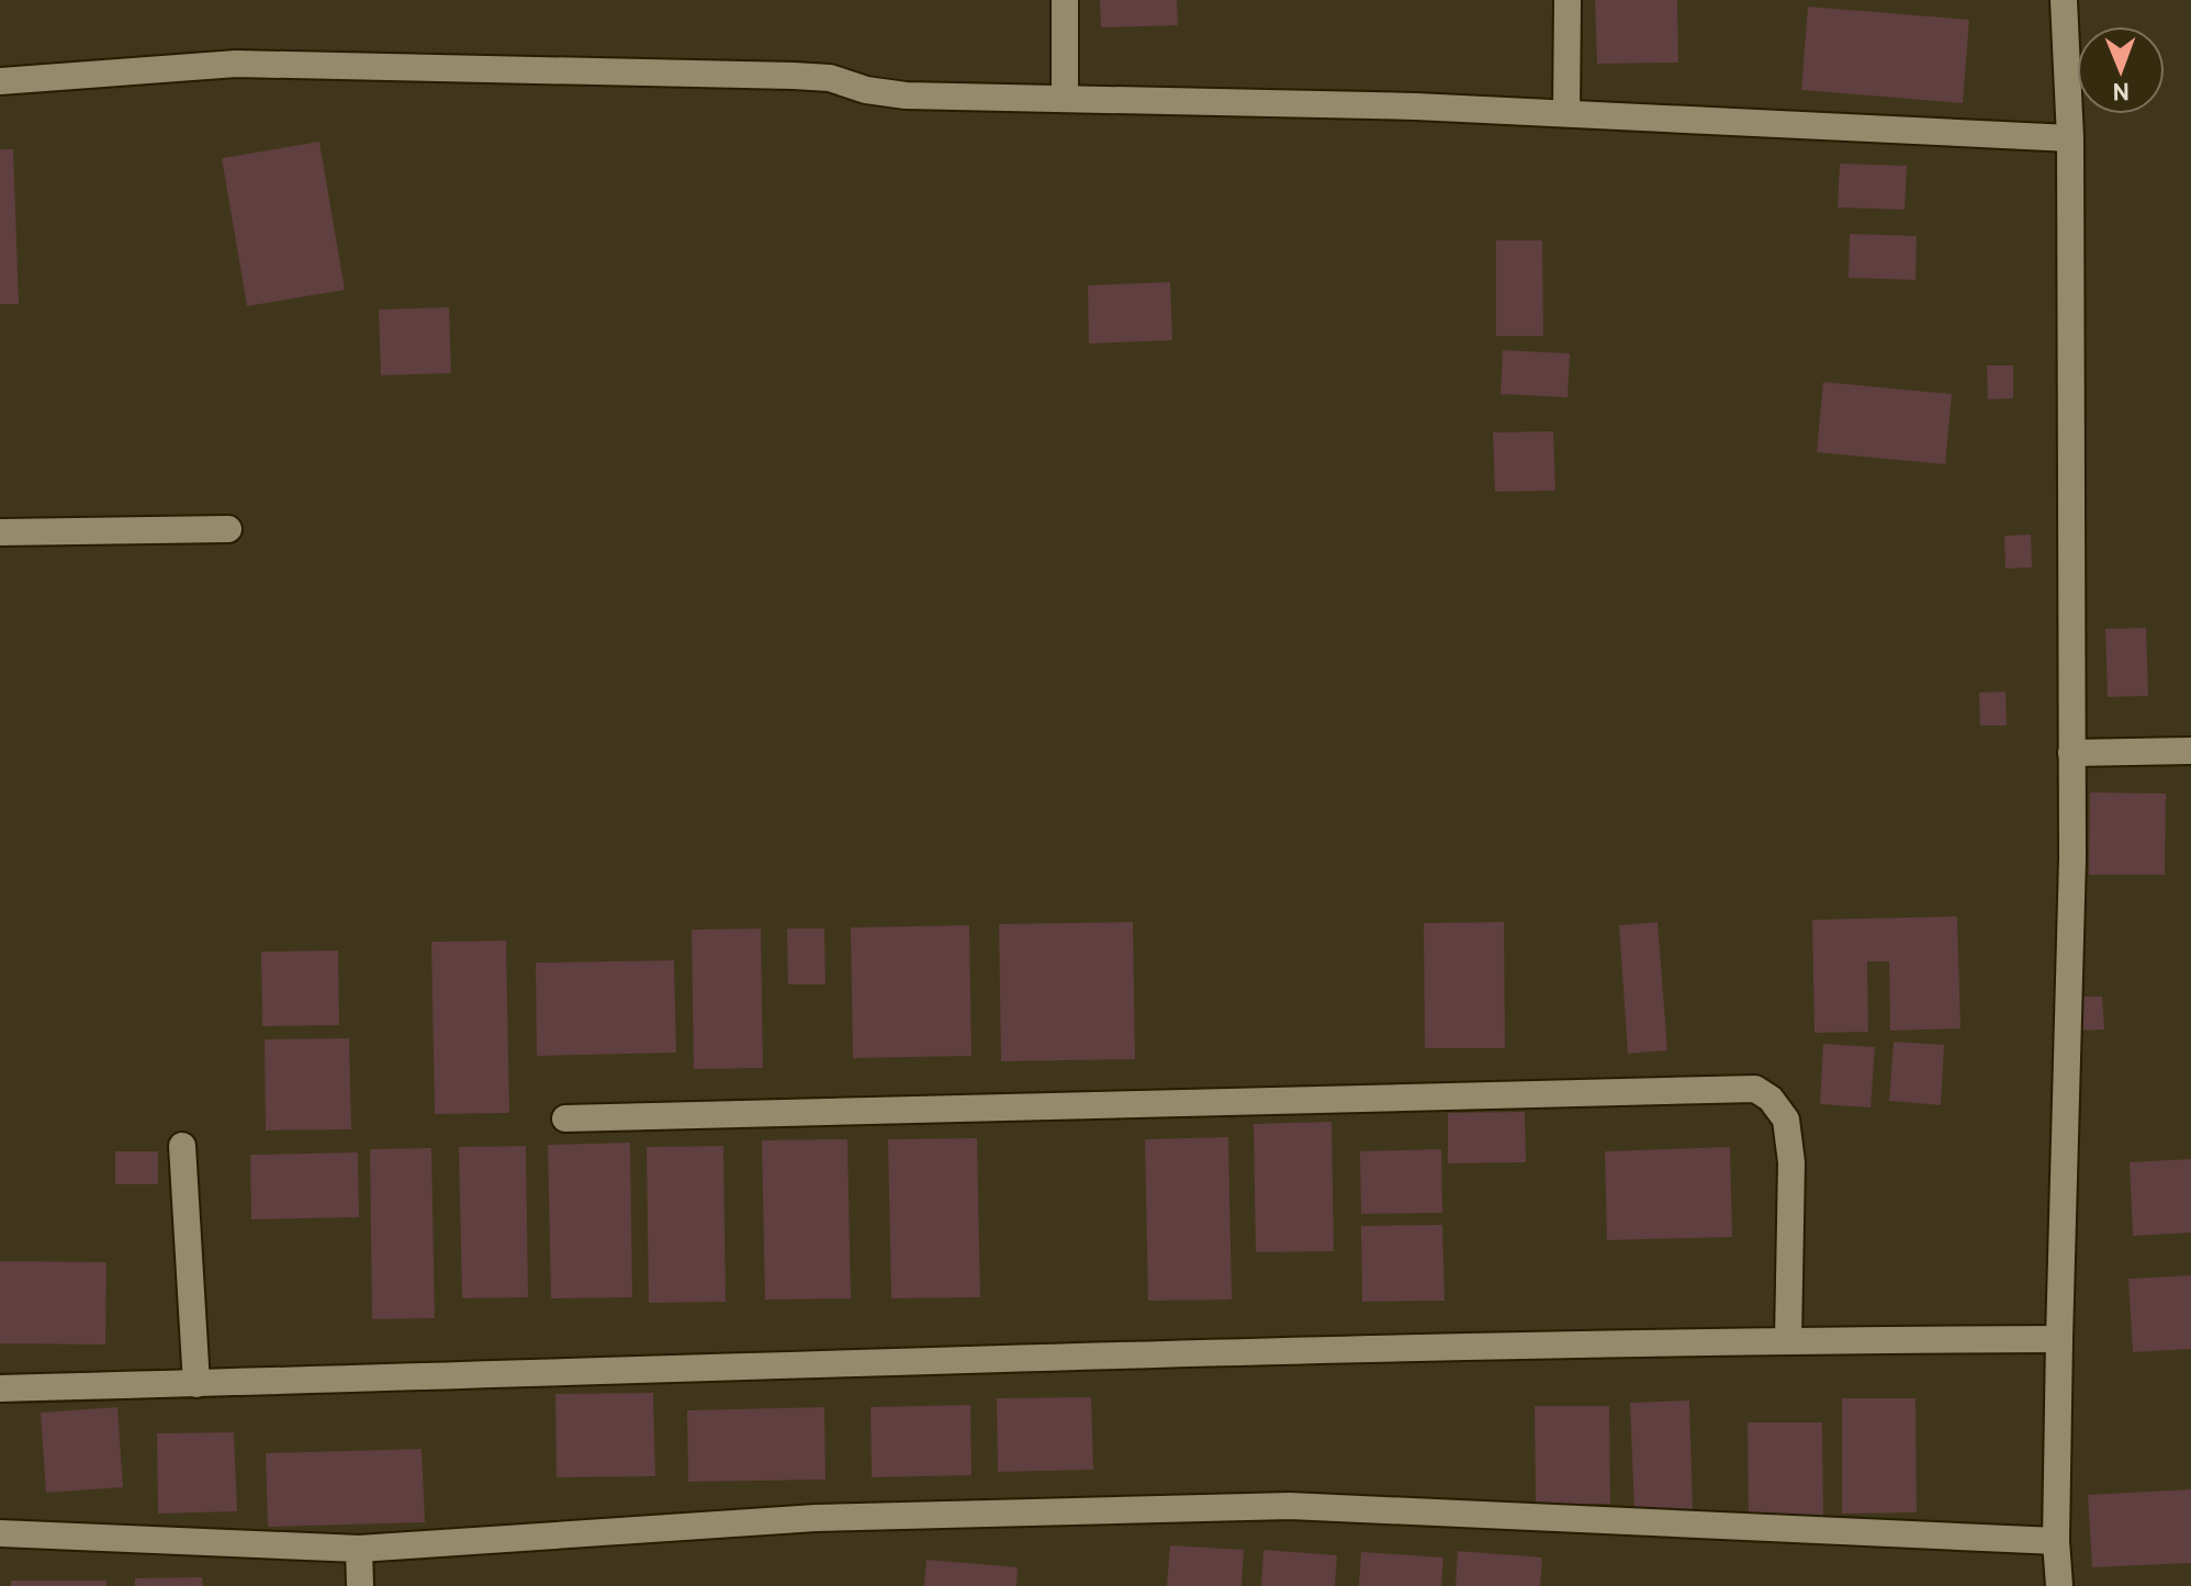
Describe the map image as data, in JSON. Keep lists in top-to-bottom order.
{
  "north": "bottom"
}
